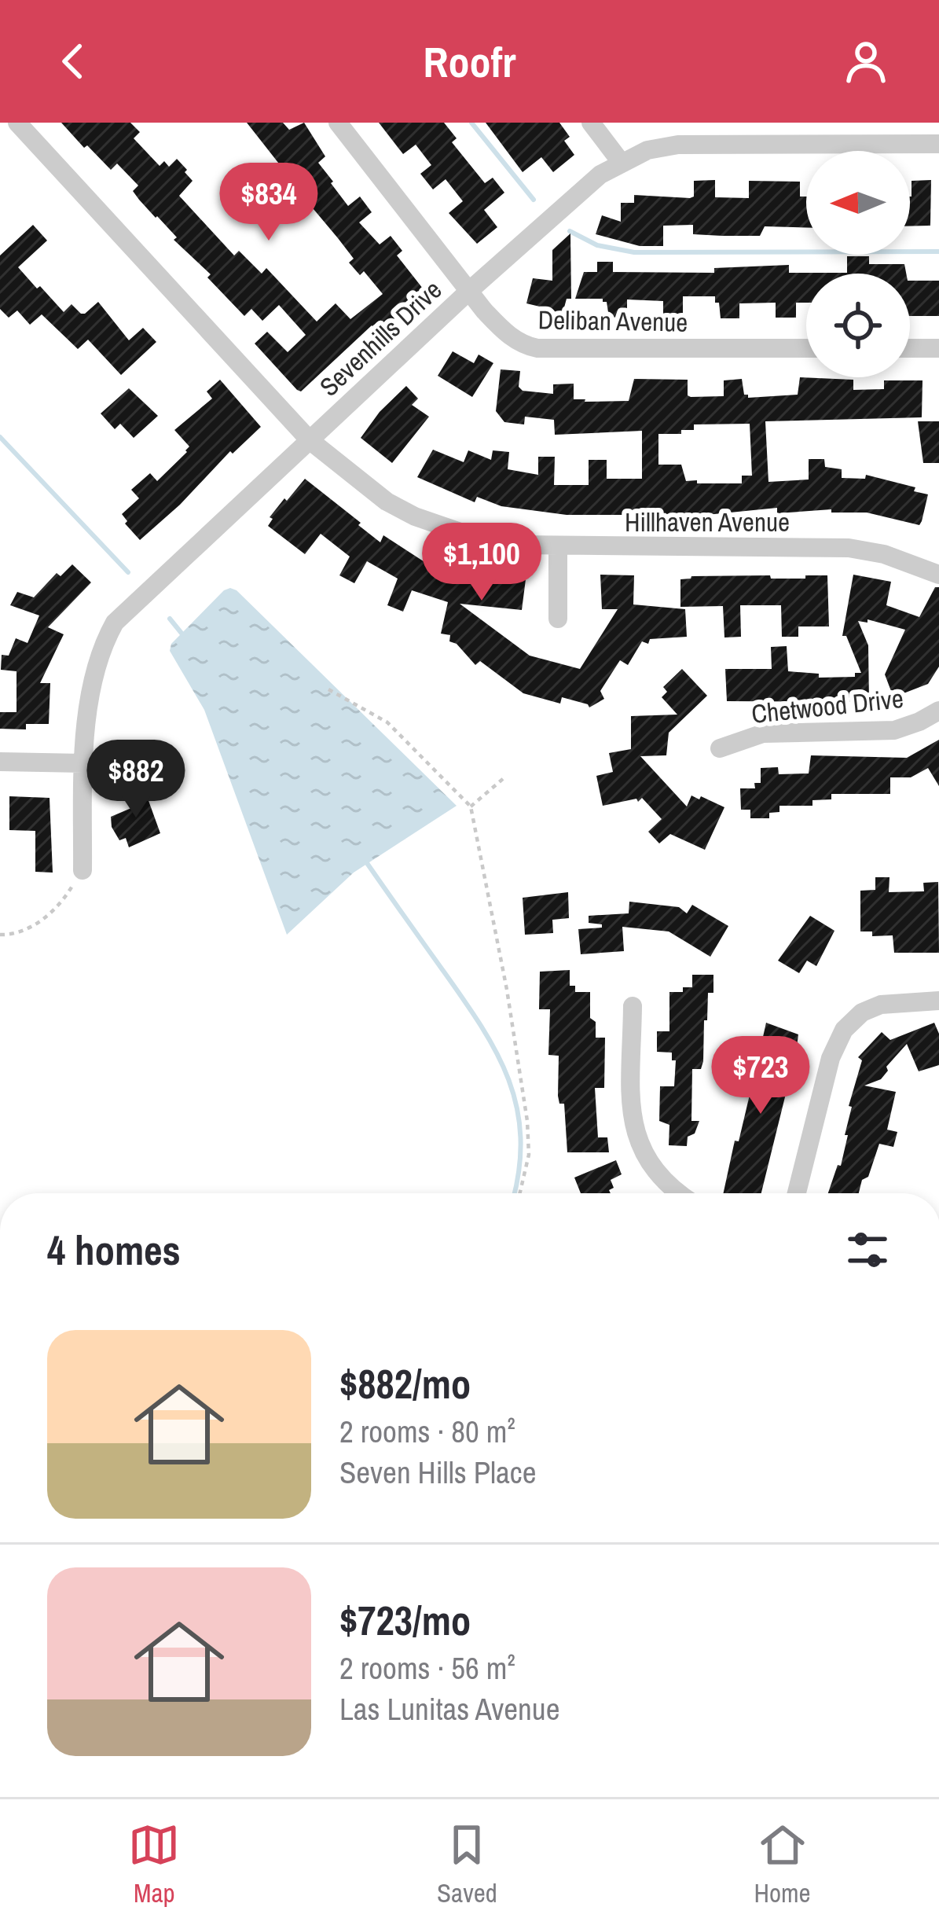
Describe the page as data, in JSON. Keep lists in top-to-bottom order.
{
  "streets": {
    "street": [
      "Deliban Avenue",
      "Sevenhills Drive",
      "Hillhaven Avenue",
      "Chetwood Drive"
    ]
  },
  "crossings": [
    ["Deliban Avenue", "Sevenhills Drive"],
    ["Sevenhills Drive", "Hillhaven Avenue"]
  ],
  "north": "left",
  "page": {
    "header": "Roofr",
    "price": [
      "$834",
      "$1,100",
      "$882",
      "$723"
    ],
    "heading": "4 homes",
    "list": [
      {
        "name": "$882/mo",
        "note": "2 rooms · 80 m² · Seven Hills Place"
      },
      {
        "name": "$723/mo",
        "note": "2 rooms · 56 m² · Las Lunitas Avenue"
      }
    ],
    "tabs": ["Map", "Saved", "Home"]
  }
}
